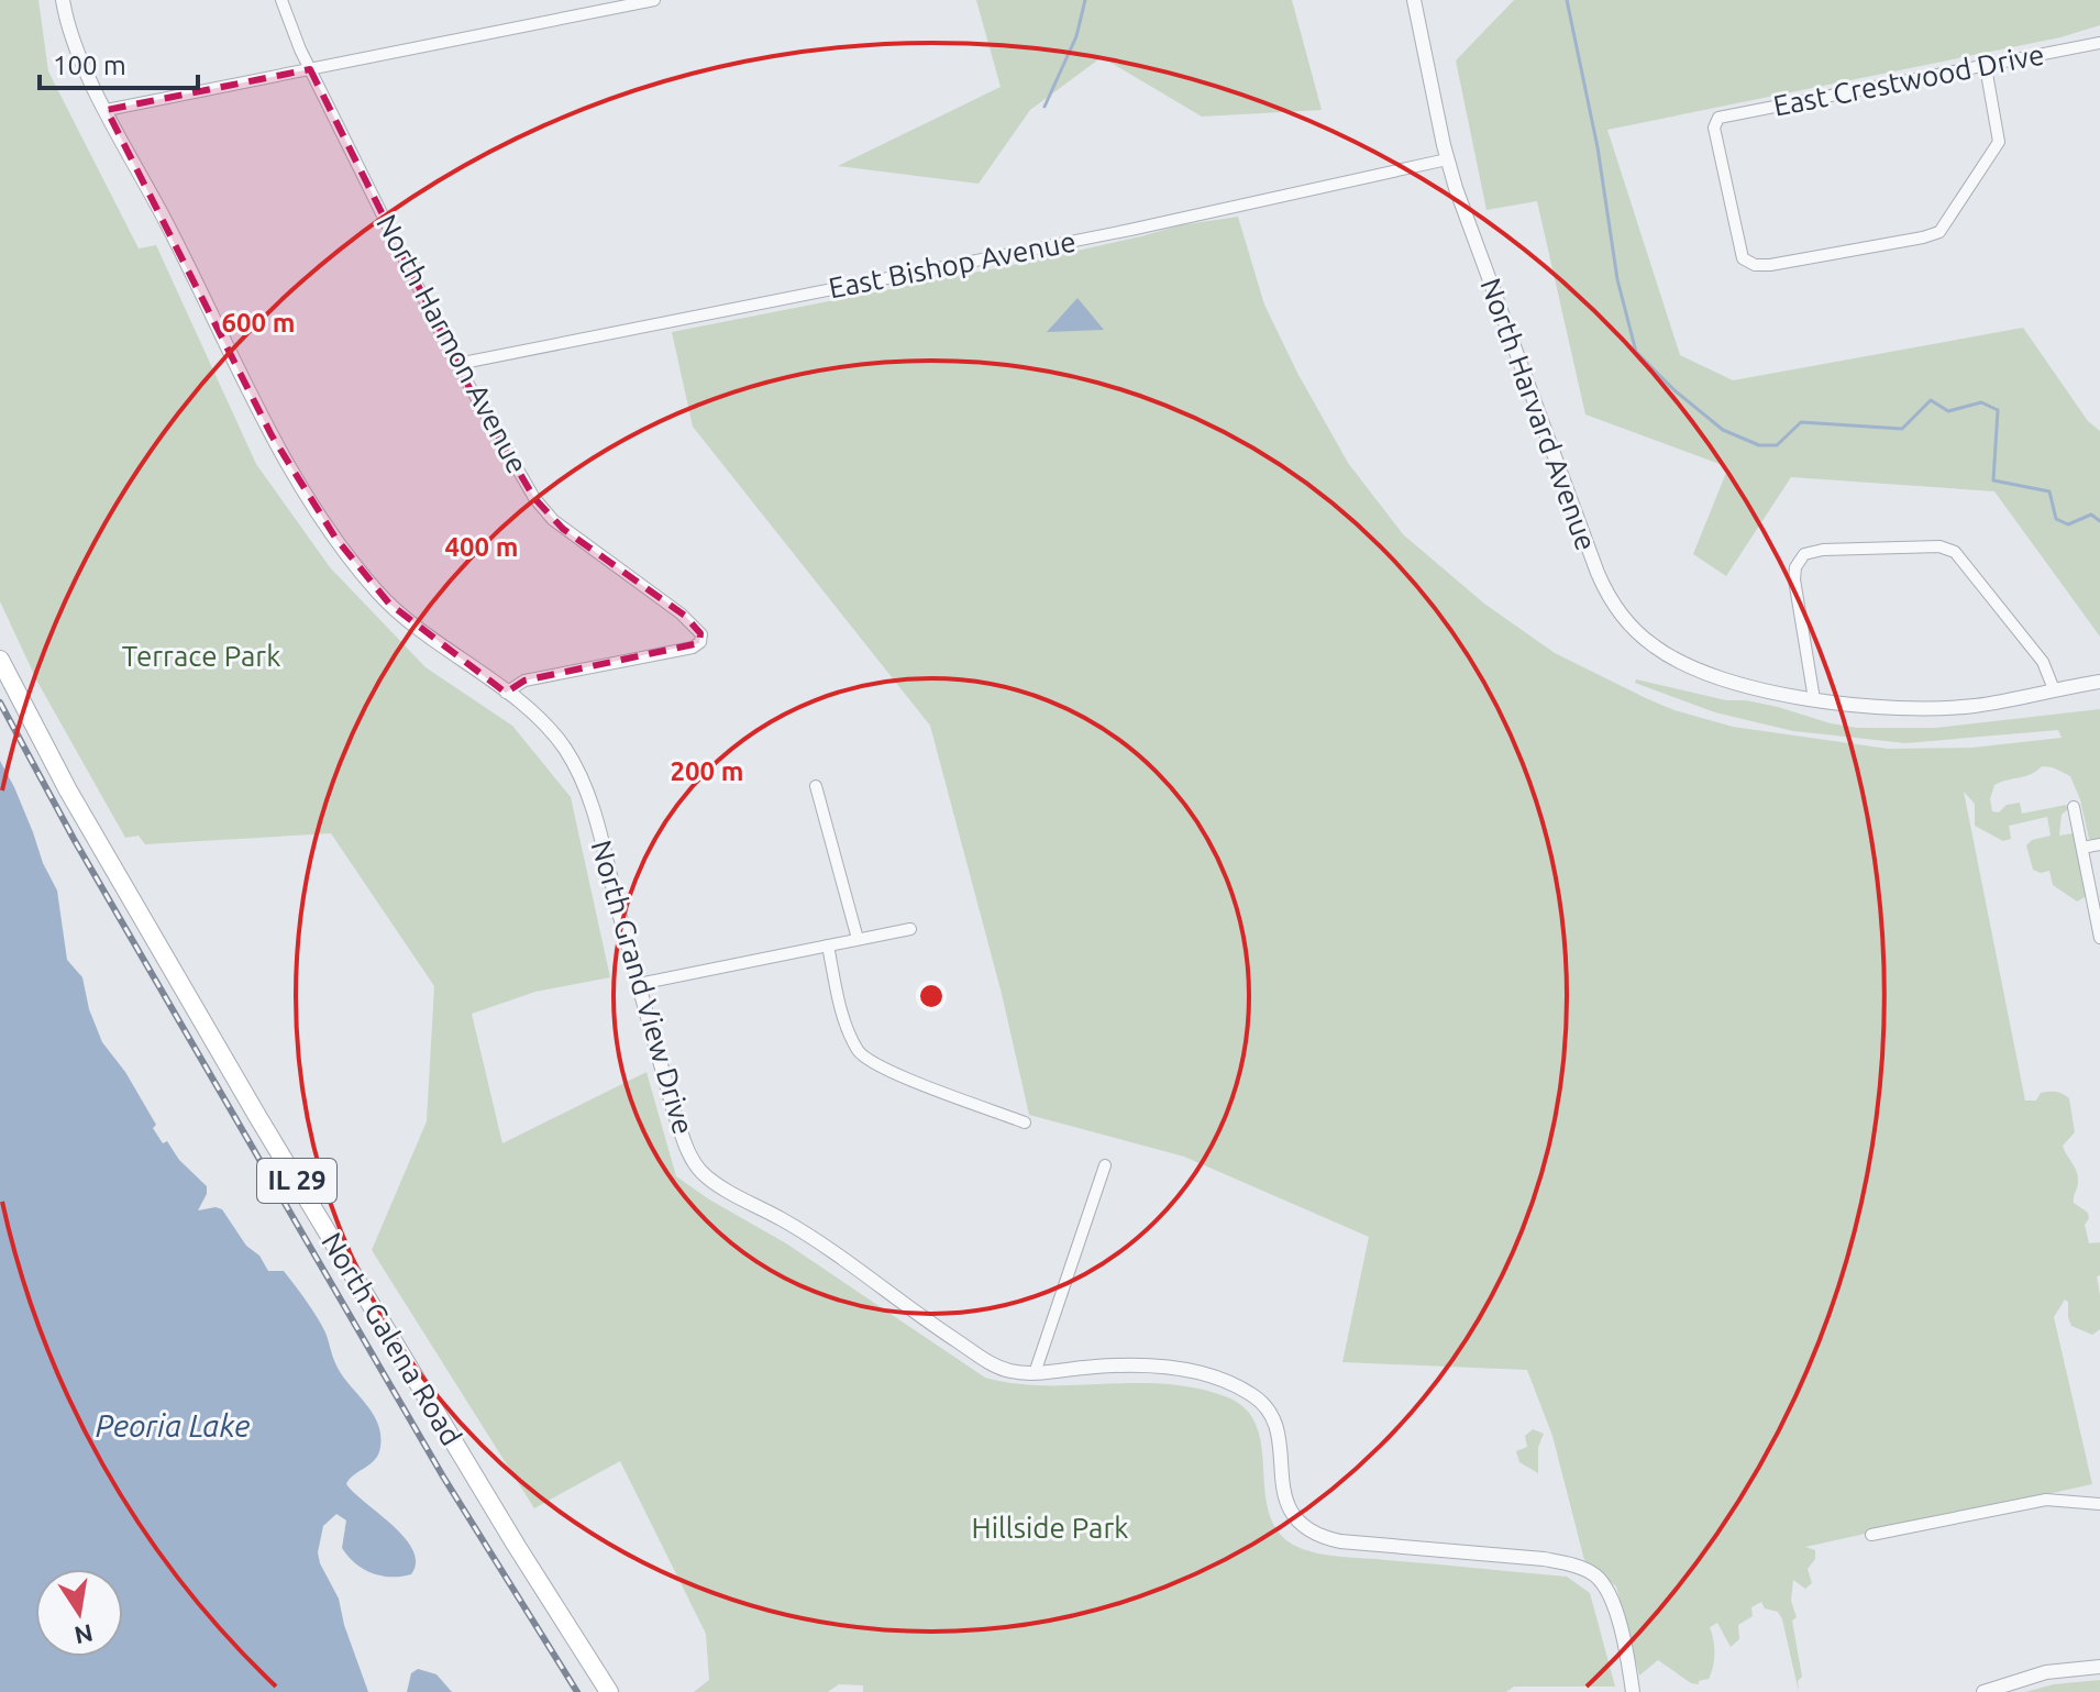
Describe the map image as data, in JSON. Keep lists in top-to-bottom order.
{
  "streets": {
    "main road": ["IL 29", "North Galena Road"],
    "street": [
      "East Crestwood Drive",
      "East Bishop Avenue",
      "North Harmon Avenue",
      "North Harvard Avenue",
      "North Grand View Drive"
    ]
  },
  "crossings": [
    ["East Bishop Avenue", "North Harmon Avenue"],
    ["East Bishop Avenue", "North Harvard Avenue"],
    ["North Harmon Avenue", "North Grand View Drive"]
  ],
  "water": ["Peoria Lake"],
  "parks": ["Terrace Park", "Hillside Park"],
  "scale_bar": "100 m",
  "north": "bottom",
  "rings": ["600 m", "400 m", "200 m"]
}
